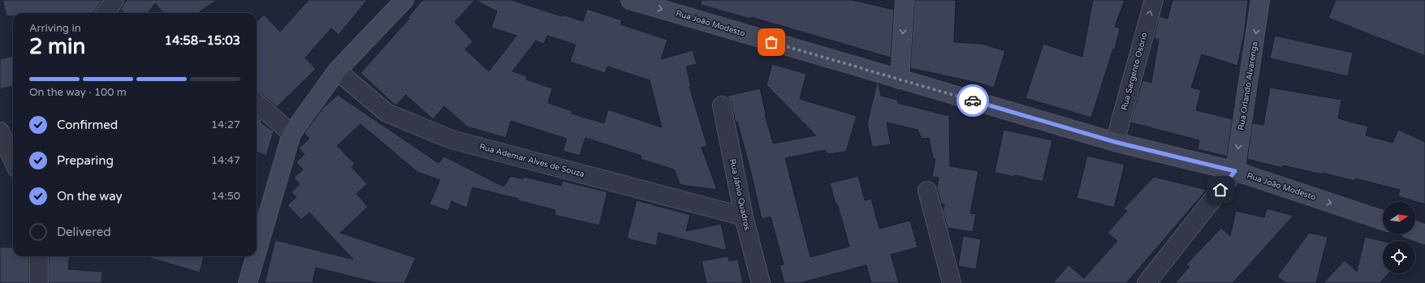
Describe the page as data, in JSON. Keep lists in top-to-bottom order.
{
  "streets": {
    "main road": ["Rua João Modesto", "Rua Orlando Alvarenga"],
    "street": ["Rua Sargento Osório", "Rua Ademar Alves de Souza", "Rua Jânio Quadros"]
  },
  "crossings": [
    ["Rua João Modesto", "Rua Sargento Osório"],
    ["Rua João Modesto", "Rua Orlando Alvarenga"],
    ["Rua Ademar Alves de Souza", "Rua Jânio Quadros"]
  ],
  "one_way": ["Rua João Modesto", "Rua Sargento Osório", "Rua Orlando Alvarenga"],
  "north": "right",
  "page": {
    "heading": ["2 min", "Arriving in", "14:58–15:03"],
    "bar": "On the way · 100 m",
    "list": [
      ["Confirmed", "14:27"],
      ["Preparing", "14:47"],
      ["On the way", "14:50"],
      "Delivered"
    ]
  }
}
